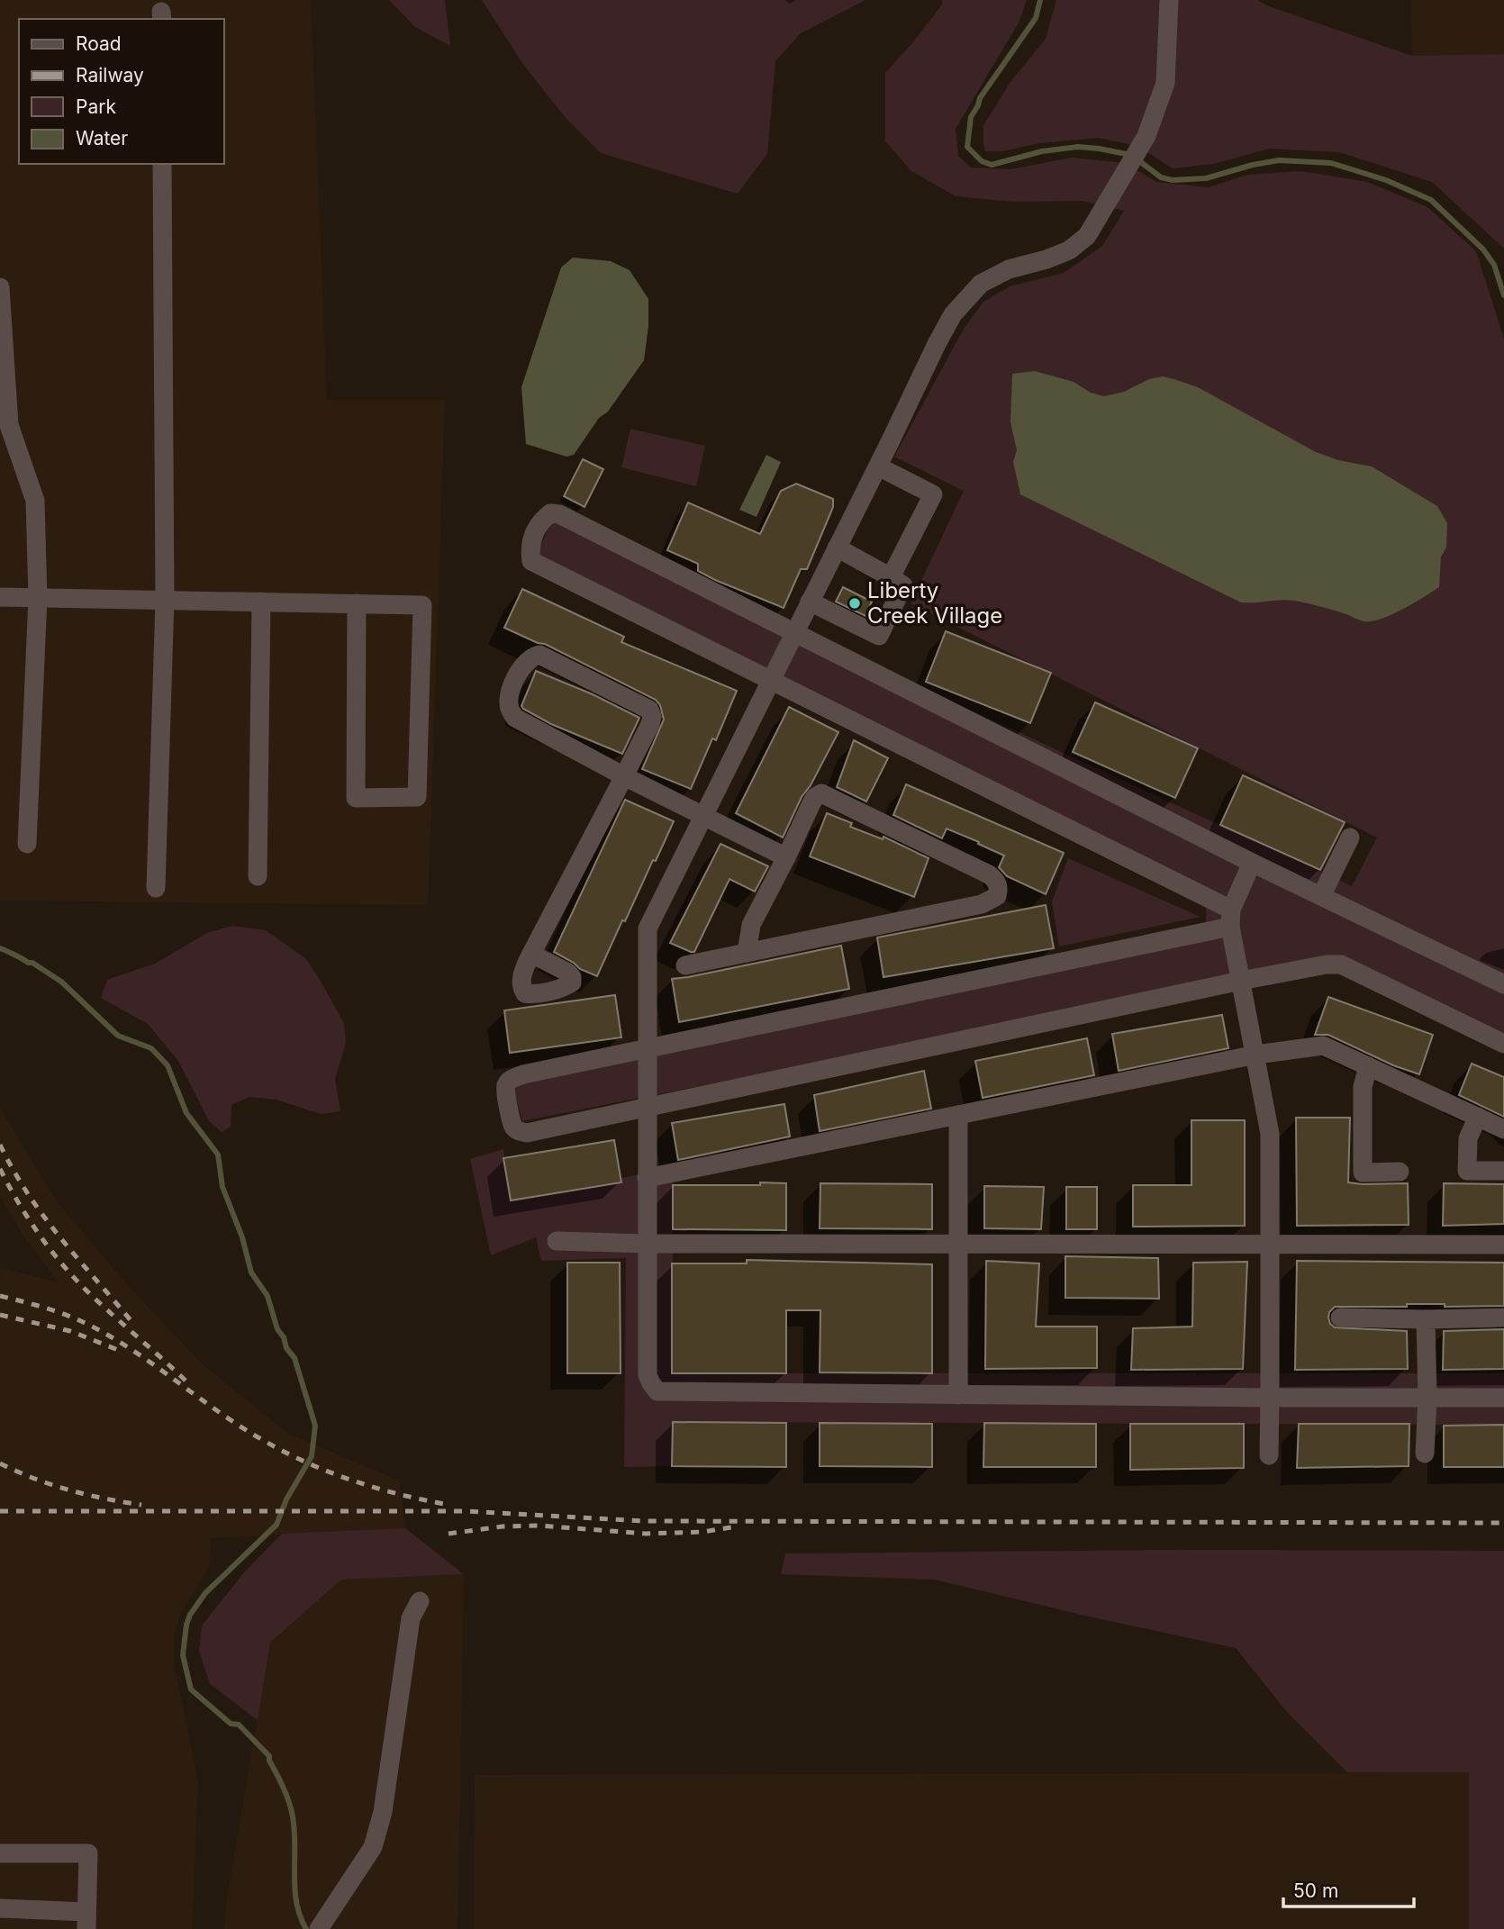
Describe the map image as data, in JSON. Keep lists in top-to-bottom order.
{
  "places": ["Liberty Creek Village"],
  "legend": [
    "Road",
    "Railway",
    "Park",
    "Water"
  ],
  "scale_bar": "50 m"
}
